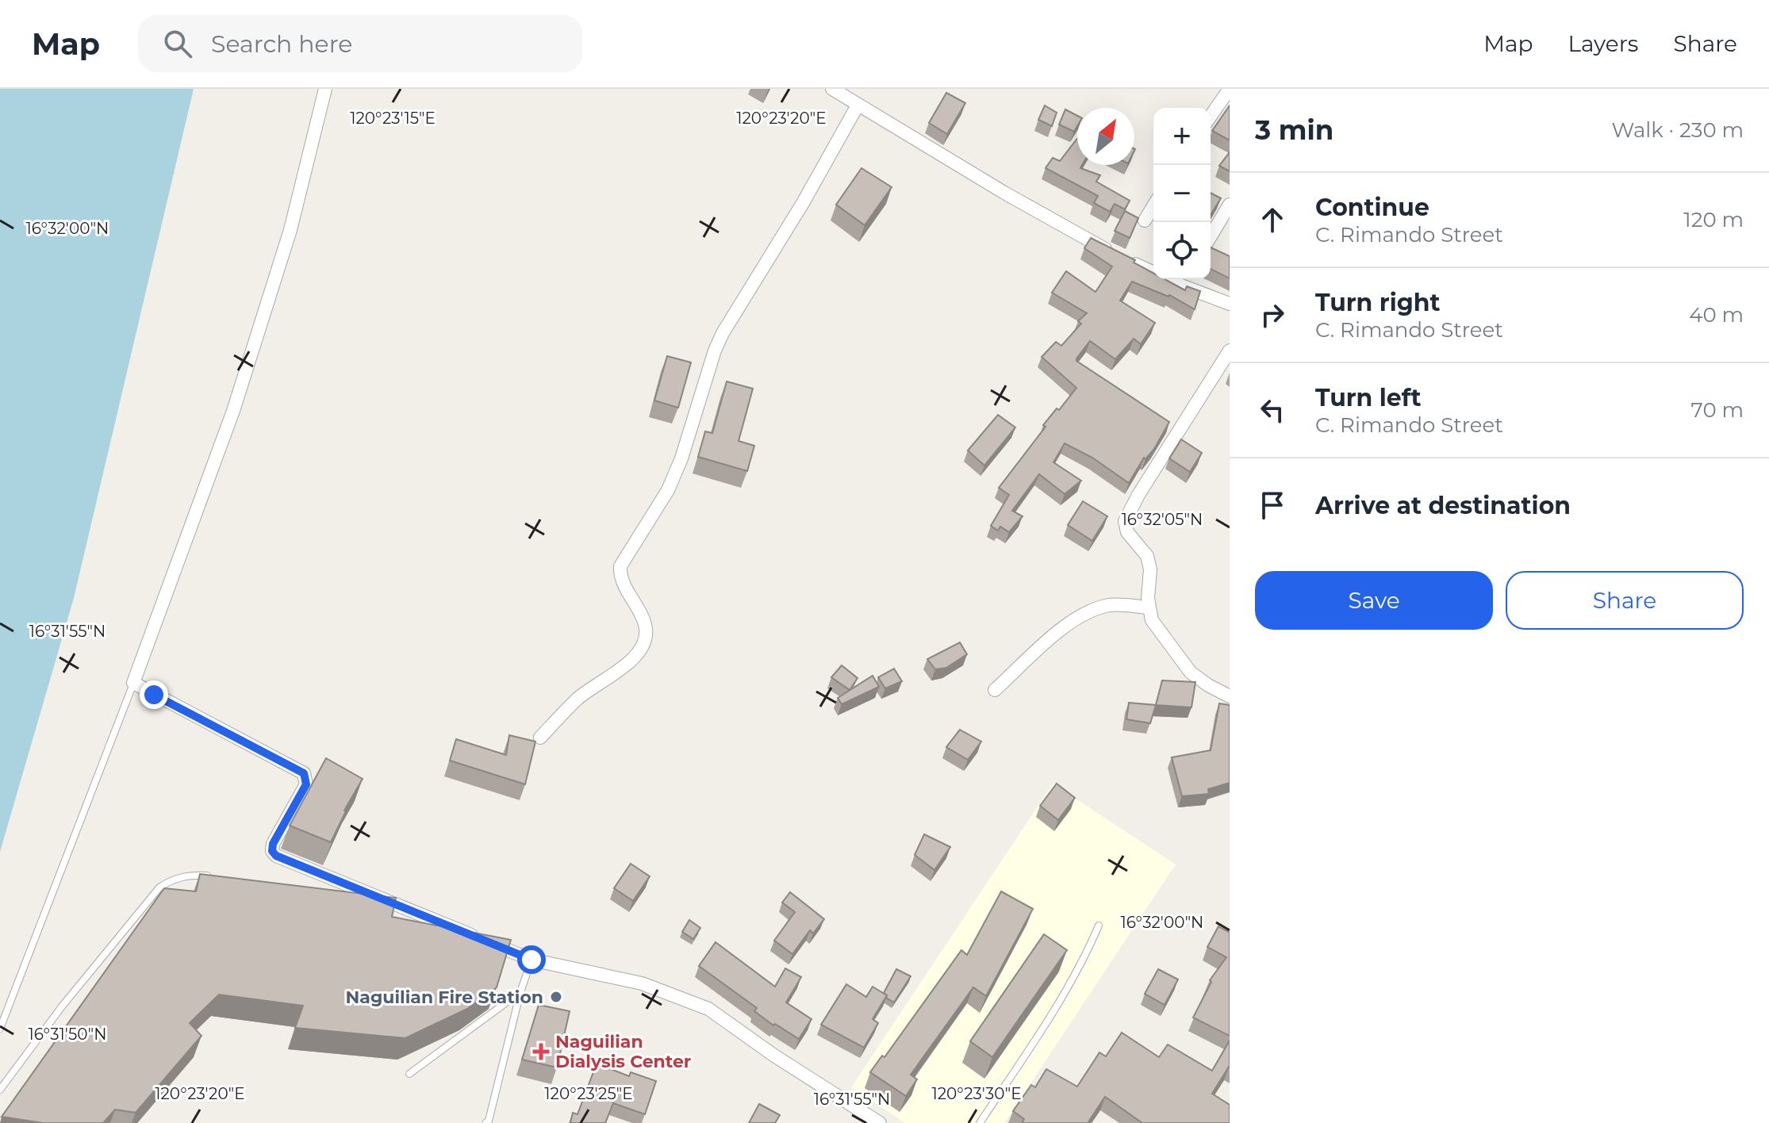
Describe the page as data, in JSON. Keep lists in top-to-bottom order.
{
  "places": {
    "other": ["Naguilian Fire Station"],
    "health": ["Naguilian Dialysis Center"]
  },
  "north": "top right",
  "page": {
    "header": "Map",
    "search": "Search here",
    "nav": ["Map", "Layers", "Share"],
    "heading": ["3 min", "Walk · 230 m"],
    "map_buttons": ["+", "−"],
    "list": [
      ["Continue", "C. Rimando Street", "120 m"],
      ["Turn right", "C. Rimando Street", "40 m"],
      ["Turn left", "C. Rimando Street", "70 m"],
      "Arrive at destination"
    ],
    "buttons": ["Save", "Share"]
  },
  "coordinates": [
    "120°23'20\"E",
    "120°23'15\"E",
    "16°32'00\"N",
    "16°32'05\"N",
    "16°31'55\"N",
    "16°31'50\"N",
    "120°23'25\"E",
    "120°23'30\"E"
  ]
}
